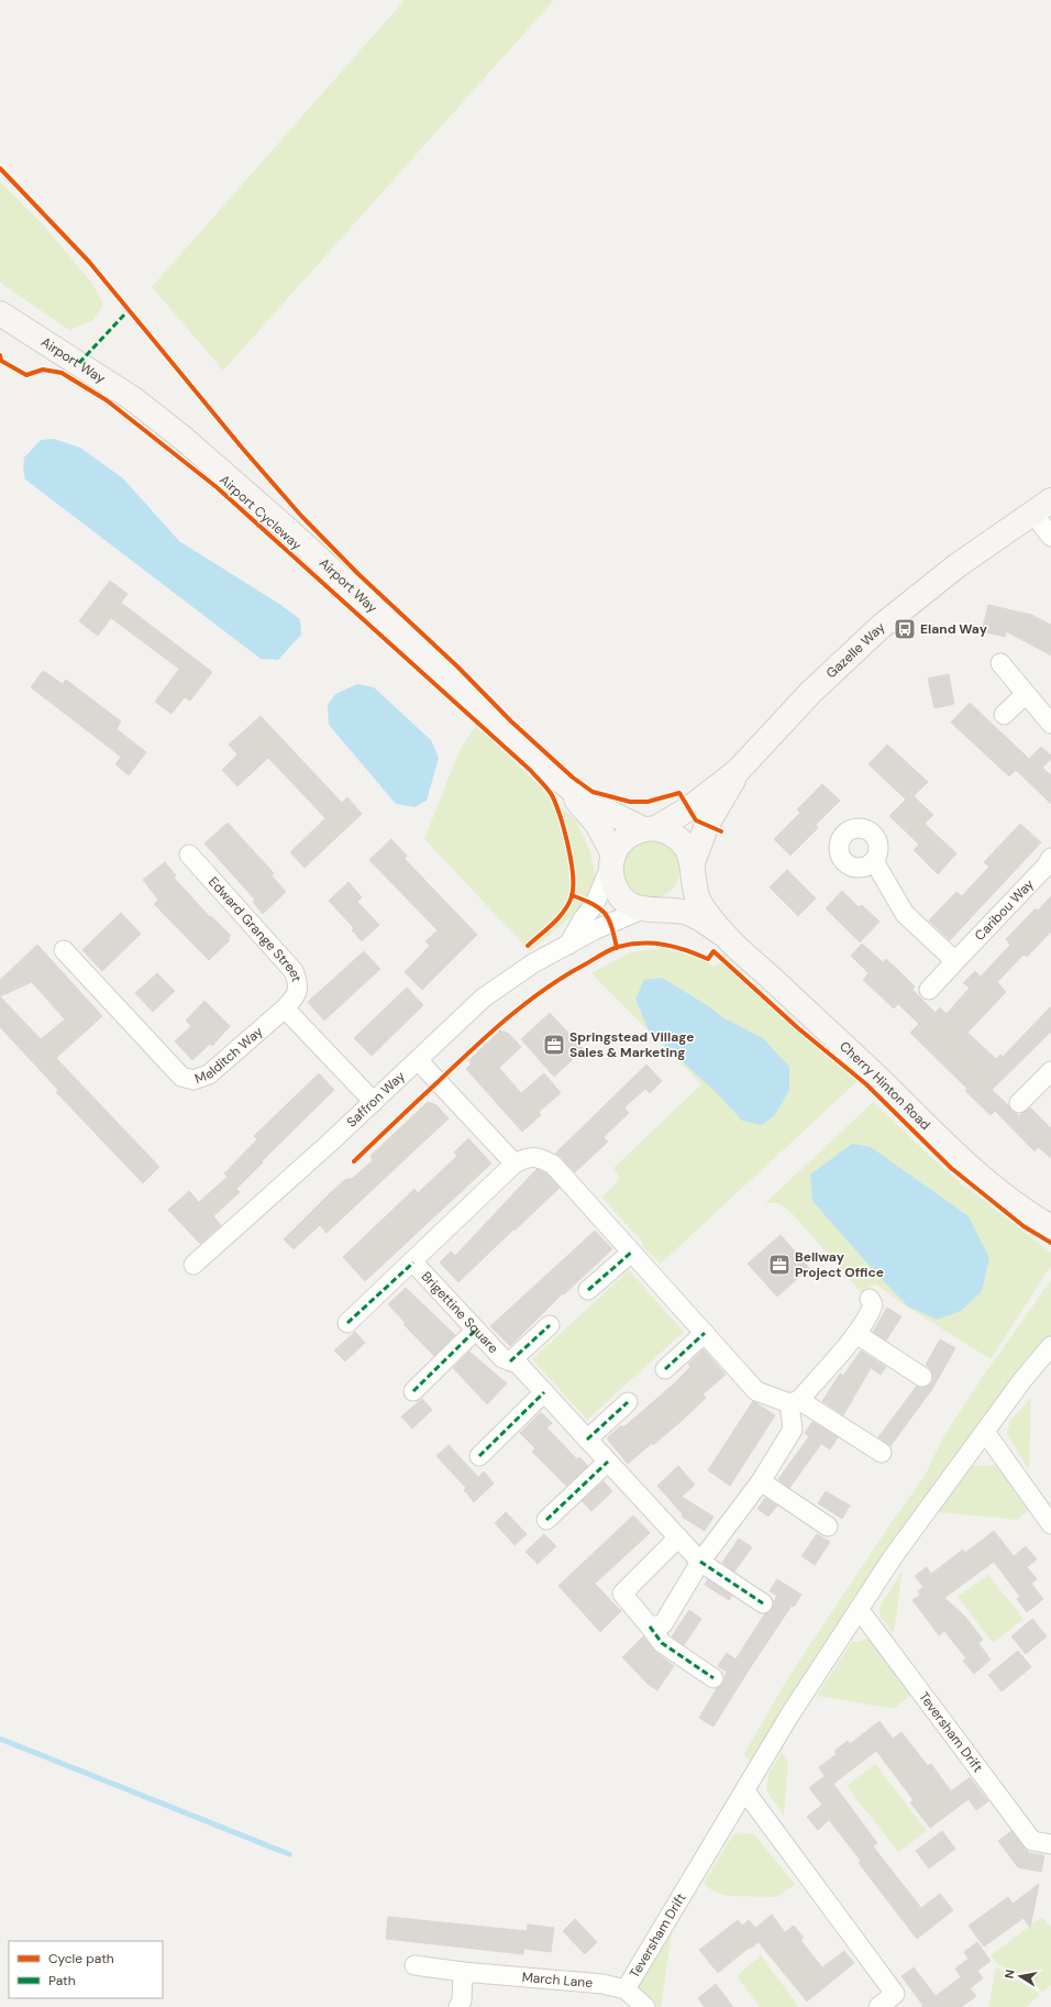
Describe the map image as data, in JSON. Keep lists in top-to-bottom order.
{
  "streets": {
    "street": [
      "Airport Way",
      "Gazelle Way",
      "Caribou Way",
      "Edward Grange Street",
      "Melditch Way",
      "Cherry Hinton Road",
      "Saffron Way",
      "Brigettine Square",
      "Teversham Drift",
      "March Lane"
    ],
    "cycle path": ["Airport Cycleway"]
  },
  "crossings": [
    ["Airport Way", "Gazelle Way"],
    ["Airport Way", "Saffron Way"],
    ["Gazelle Way", "Saffron Way"],
    ["Edward Grange Street", "Melditch Way"],
    ["Teversham Drift", "March Lane"]
  ],
  "places": {
    "bus stop": ["Eland Way"],
    "office": ["Springstead Village Sales & Marketing", "Bellway Project Office"]
  },
  "legend": ["Cycle path", "Path"],
  "north": "left"
}
